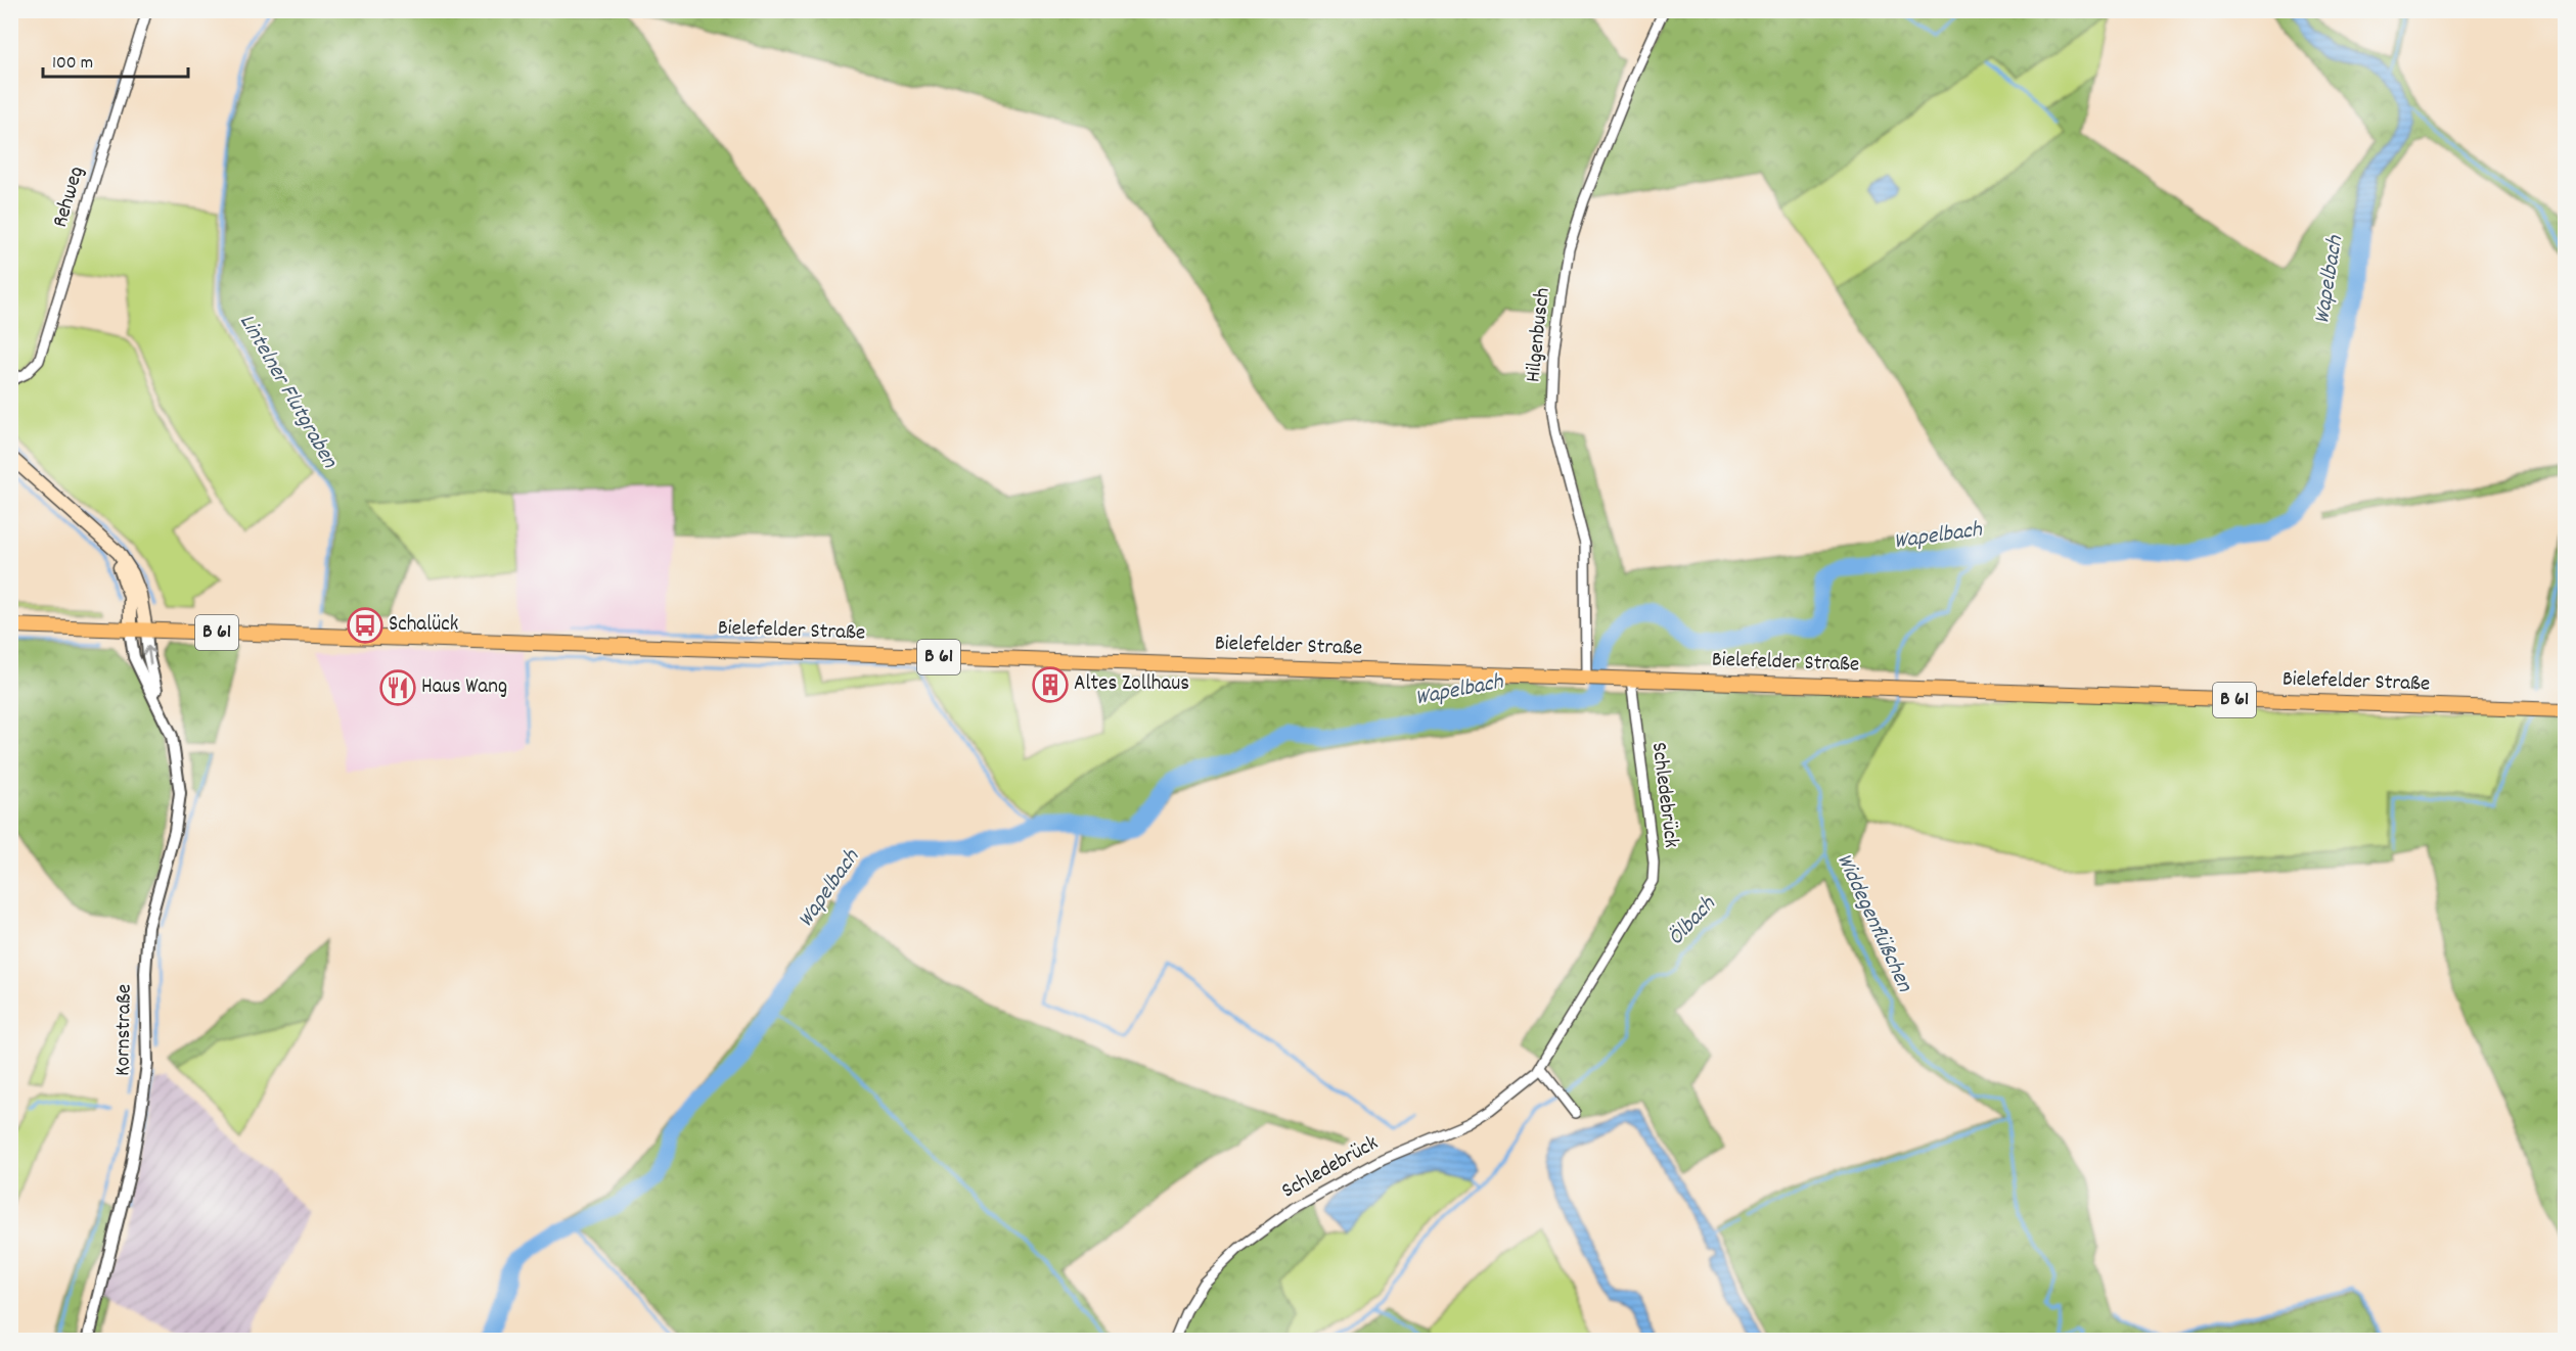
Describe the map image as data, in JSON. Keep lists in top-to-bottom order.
{
  "streets": {
    "main road": ["Bielefelder Straße", "B 61"],
    "street": [
      "Rehweg",
      "Hilgenbusch",
      "Schledebrück",
      "Kornstraße"
    ]
  },
  "crossings": [
    ["Hilgenbusch", "Bielefelder Straße"],
    ["Bielefelder Straße", "Schledebrück"],
    ["Bielefelder Straße", "Kornstraße"]
  ],
  "water": [
    "Wapelbach",
    "Lintelner Flutgraben",
    "Ölbach",
    "Widdegenflüßchen"
  ],
  "places": {
    "bus stop": ["Schalück"],
    "building": ["Altes Zollhaus"],
    "restaurant": ["Haus Wang"]
  },
  "scale_bar": "100 m"
}
